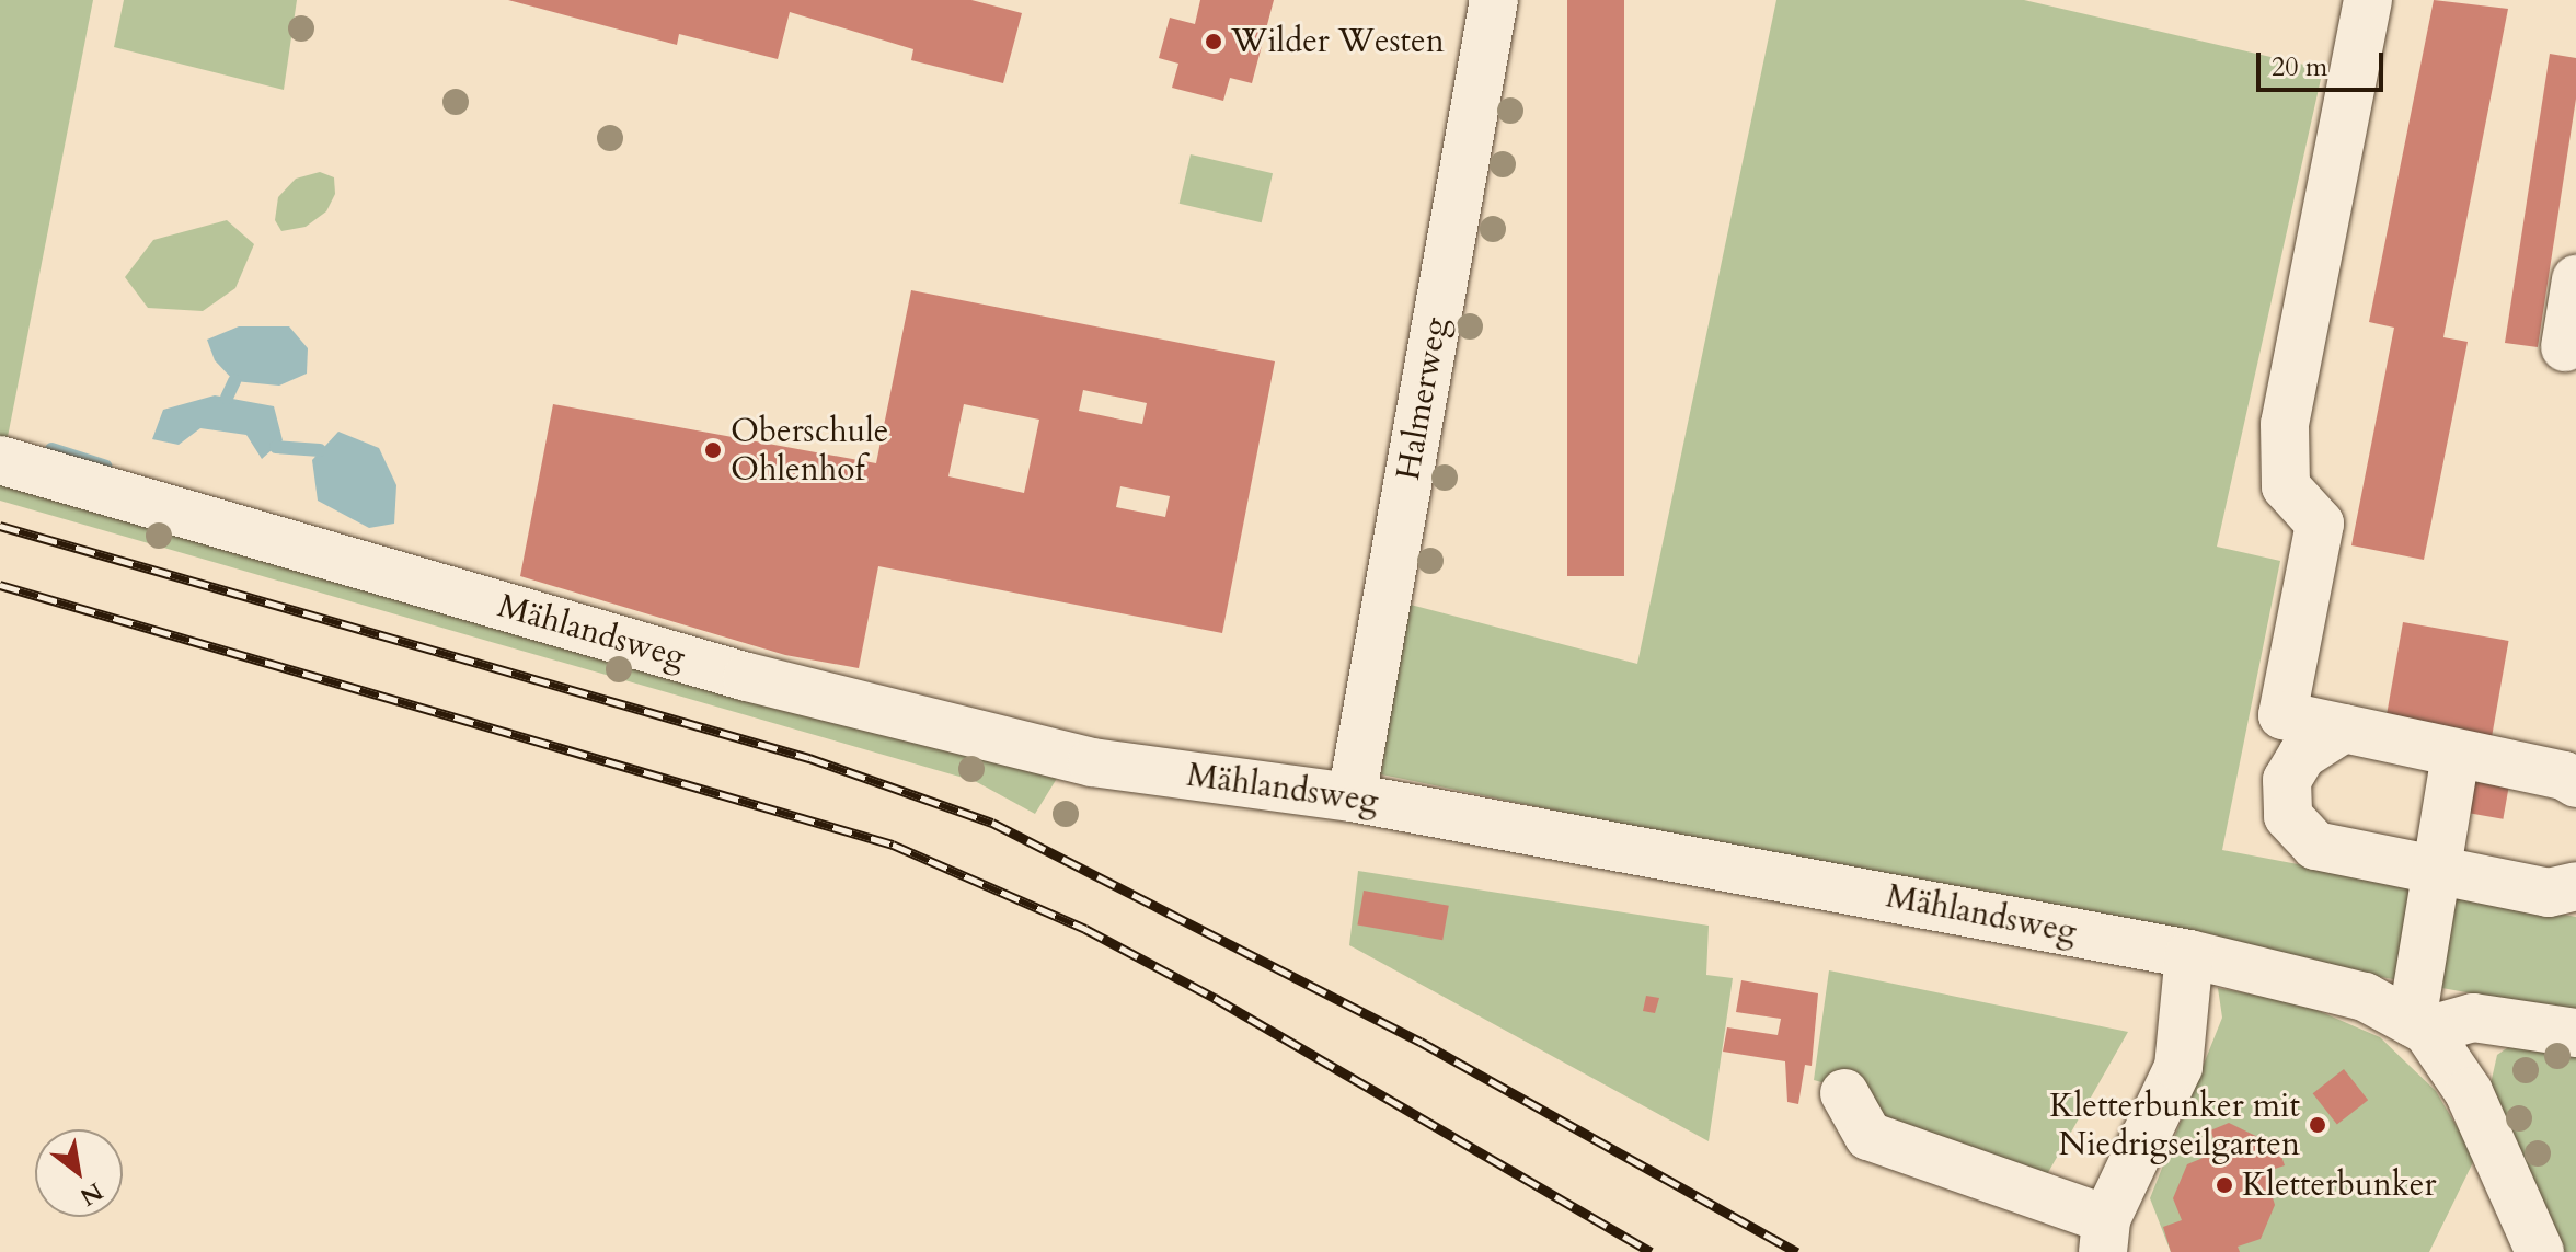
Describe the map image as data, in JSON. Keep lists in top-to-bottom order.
{
  "streets": {
    "street": ["Halmerweg", "Mählandsweg"]
  },
  "crossings": [
    ["Halmerweg", "Mählandsweg"]
  ],
  "places": [
    "Wilder Westen",
    "Oberschule Ohlenhof",
    "Kletterbunker mit Niedrigseilgarten",
    "Kletterbunker"
  ],
  "scale_bar": "20 m",
  "north": "bottom right"
}
